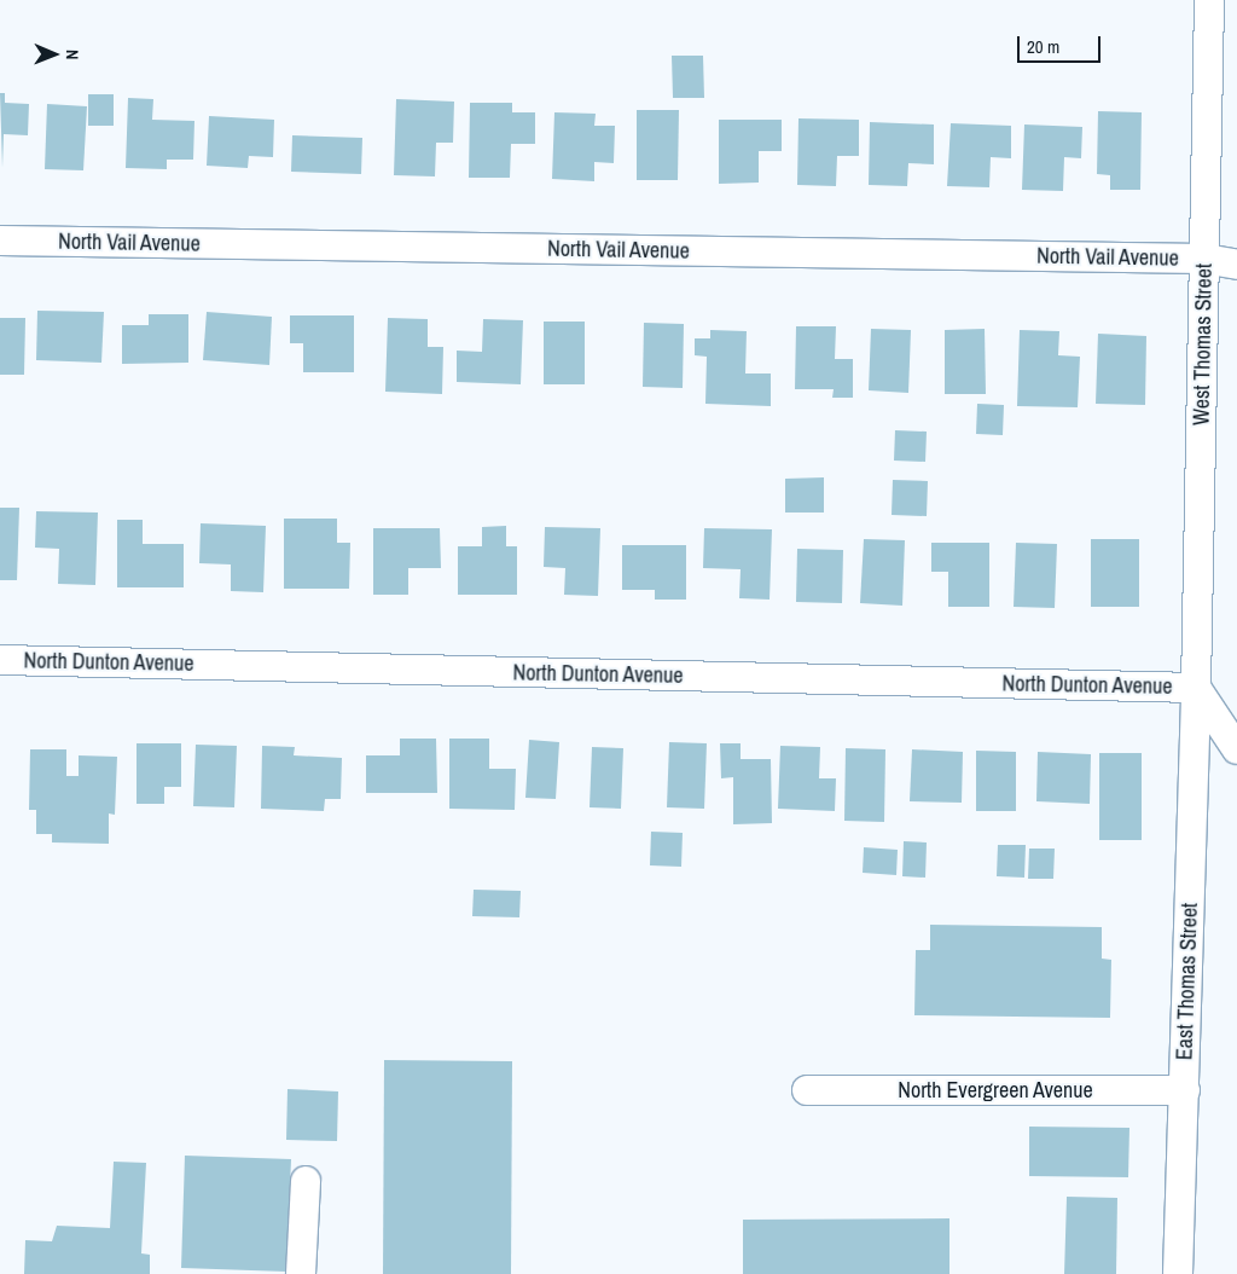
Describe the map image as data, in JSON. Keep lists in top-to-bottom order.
{
  "streets": {
    "street": [
      "North Vail Avenue",
      "West Thomas Street",
      "North Dunton Avenue",
      "East Thomas Street",
      "North Evergreen Avenue"
    ]
  },
  "crossings": [
    ["North Vail Avenue", "West Thomas Street"],
    ["West Thomas Street", "North Dunton Avenue"],
    ["West Thomas Street", "East Thomas Street"],
    ["North Dunton Avenue", "East Thomas Street"],
    ["East Thomas Street", "North Evergreen Avenue"]
  ],
  "scale_bar": "20 m",
  "north": "right"
}
